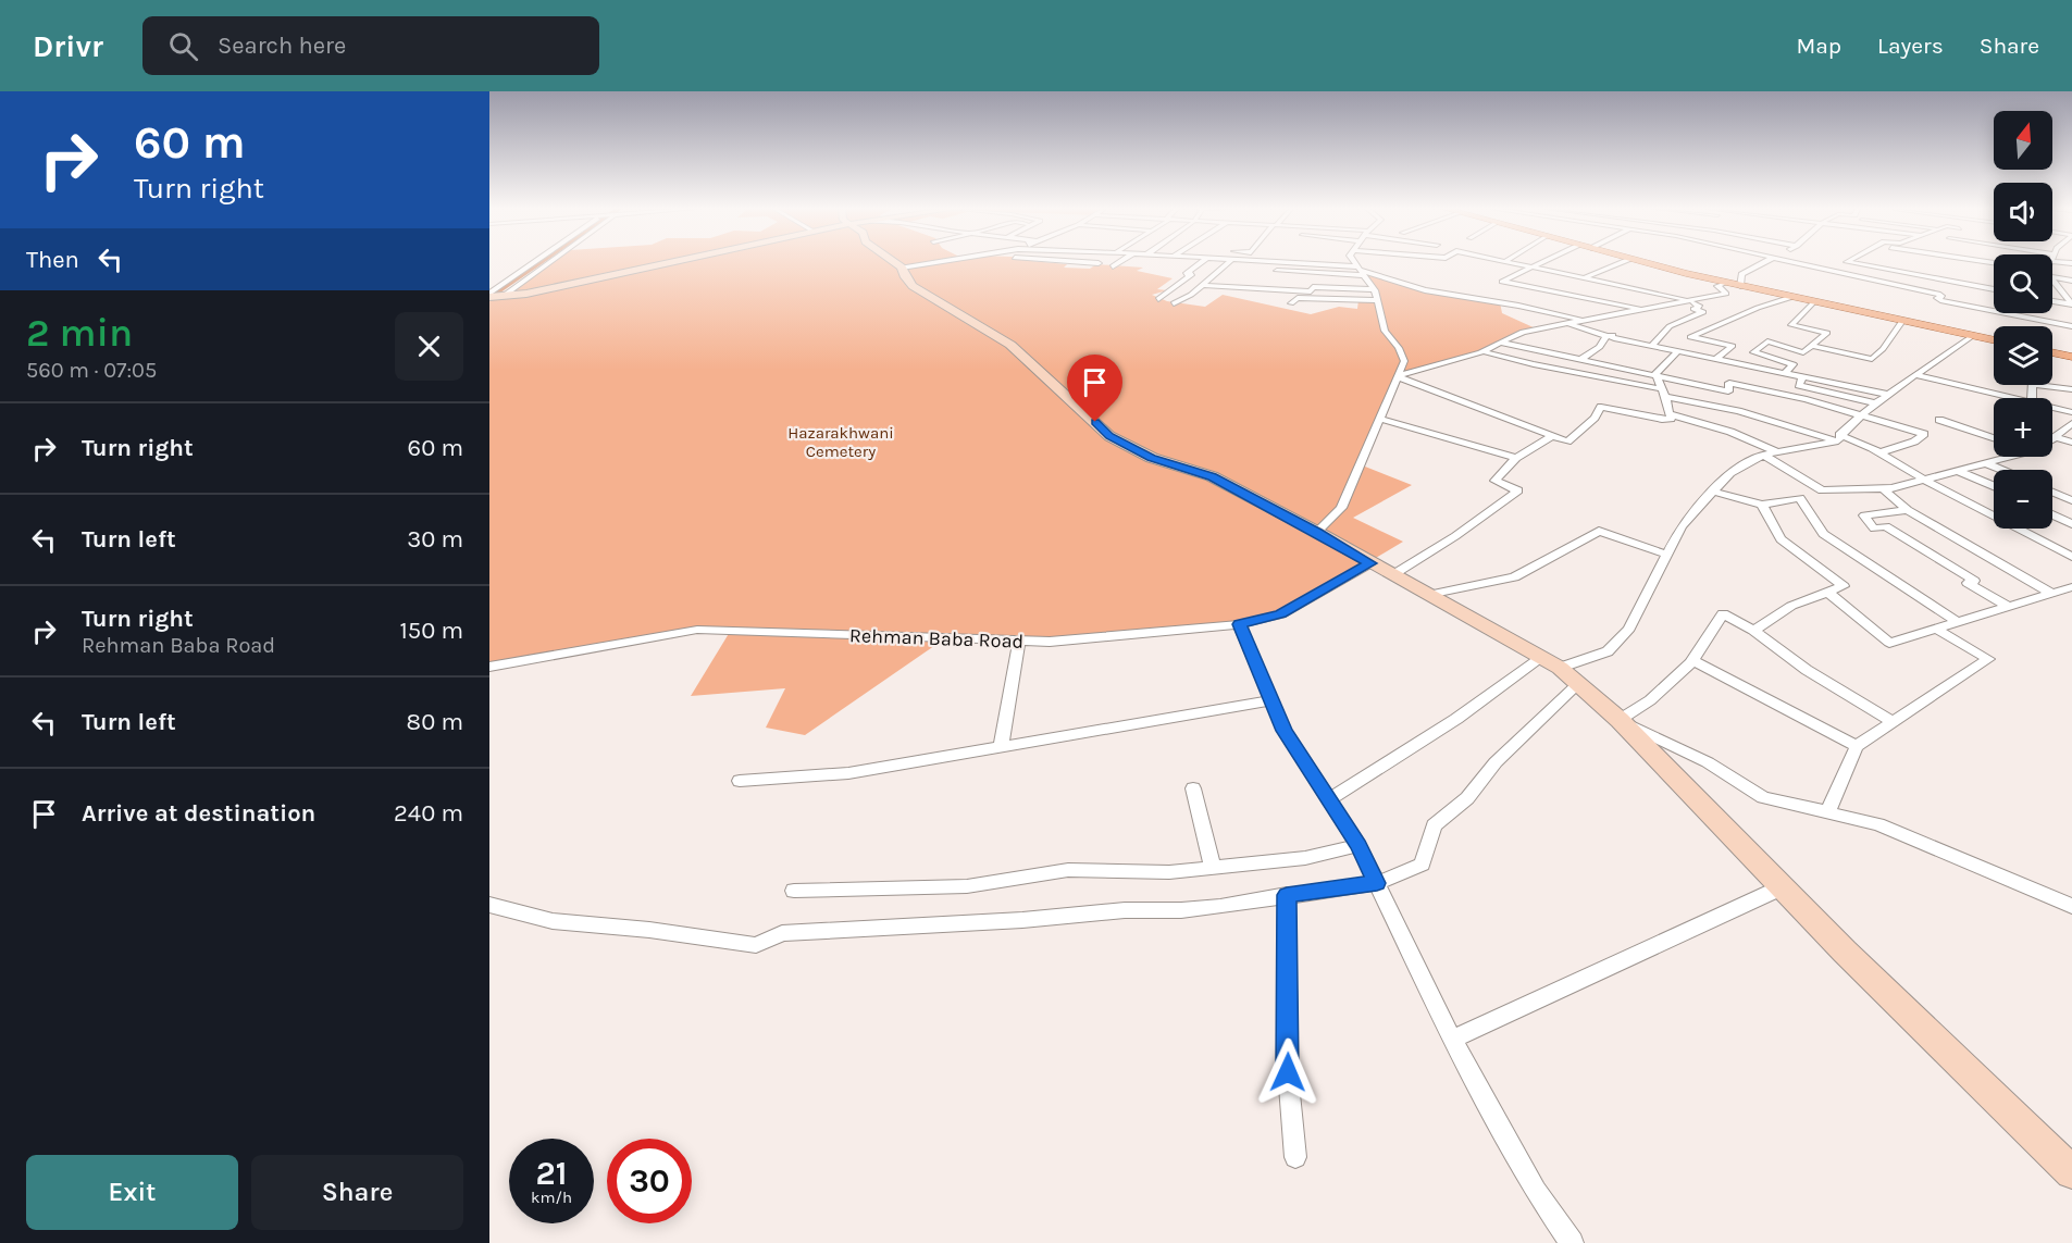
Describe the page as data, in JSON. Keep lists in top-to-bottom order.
{
  "streets": {
    "street": ["Rehman Baba Road"]
  },
  "parks": ["Hazarakhwani Cemetery"],
  "north": "top",
  "page": {
    "header": "Drivr",
    "search": "Search here",
    "nav": ["Map", "Layers", "Share"],
    "turn": ["60 m", "Turn right"],
    "map_buttons": ["+", "−"],
    "then": "Then",
    "heading": ["2 min", "560 m · 07:05"],
    "list": [
      {
        "name": "Turn right",
        "value": "60 m"
      },
      {
        "name": "Turn left",
        "value": "30 m"
      },
      {
        "name": "Turn right",
        "note": "Rehman Baba Road",
        "value": "150 m"
      },
      {
        "name": "Turn left",
        "value": "80 m"
      },
      {
        "name": "Arrive at destination",
        "value": "240 m"
      }
    ],
    "speed": "21 km/h",
    "limit": "30",
    "buttons": ["Exit", "Share"]
  }
}
